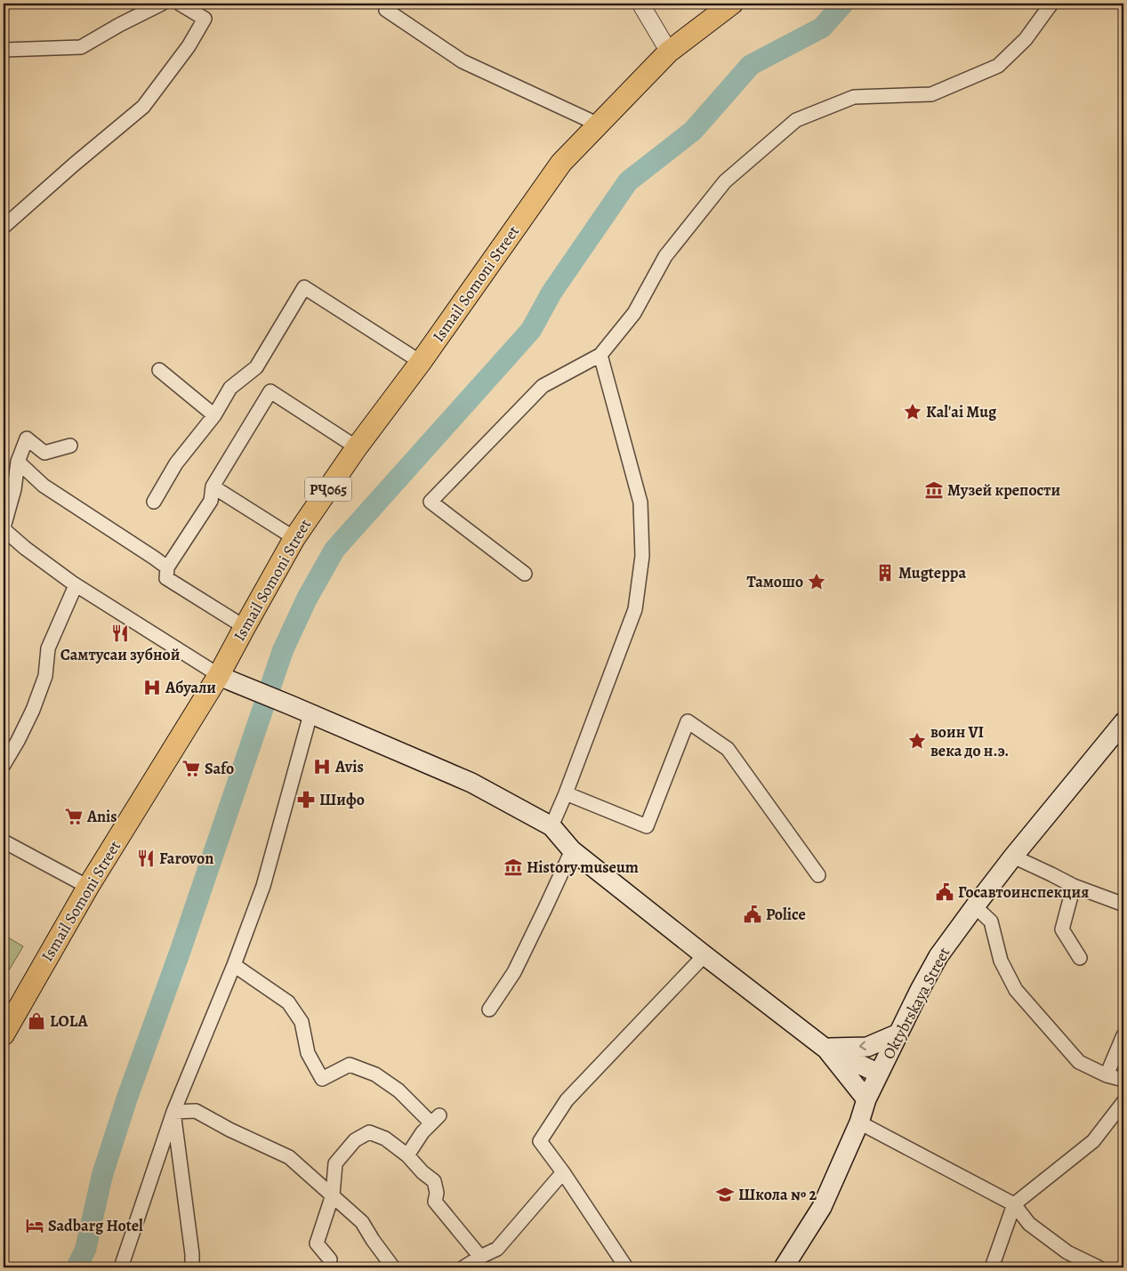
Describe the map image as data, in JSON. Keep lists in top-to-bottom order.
{
  "streets": {
    "main road": ["Ismail Somoni Street", "РҶ065", "Oktybrskaya Street"]
  },
  "places": {
    "place": ["Kal'ai Mug", "Тамошо", "воин VI века до н.э."],
    "museum": ["Музей крепости", "History museum"],
    "building": ["Mugteppa"],
    "restaurant": ["Самтусаи зубной", "Farovon"],
    "hospital": ["Абуали", "Avis"],
    "supermarket": ["Safo", "Anis"],
    "pharmacy": ["Шифо"],
    "public building": ["Госавтоинспекция", "Police"],
    "shop": ["LOLA"],
    "school or university": ["Школа № 2"],
    "hotel": ["Sadbarg Hotel"]
  }
}
